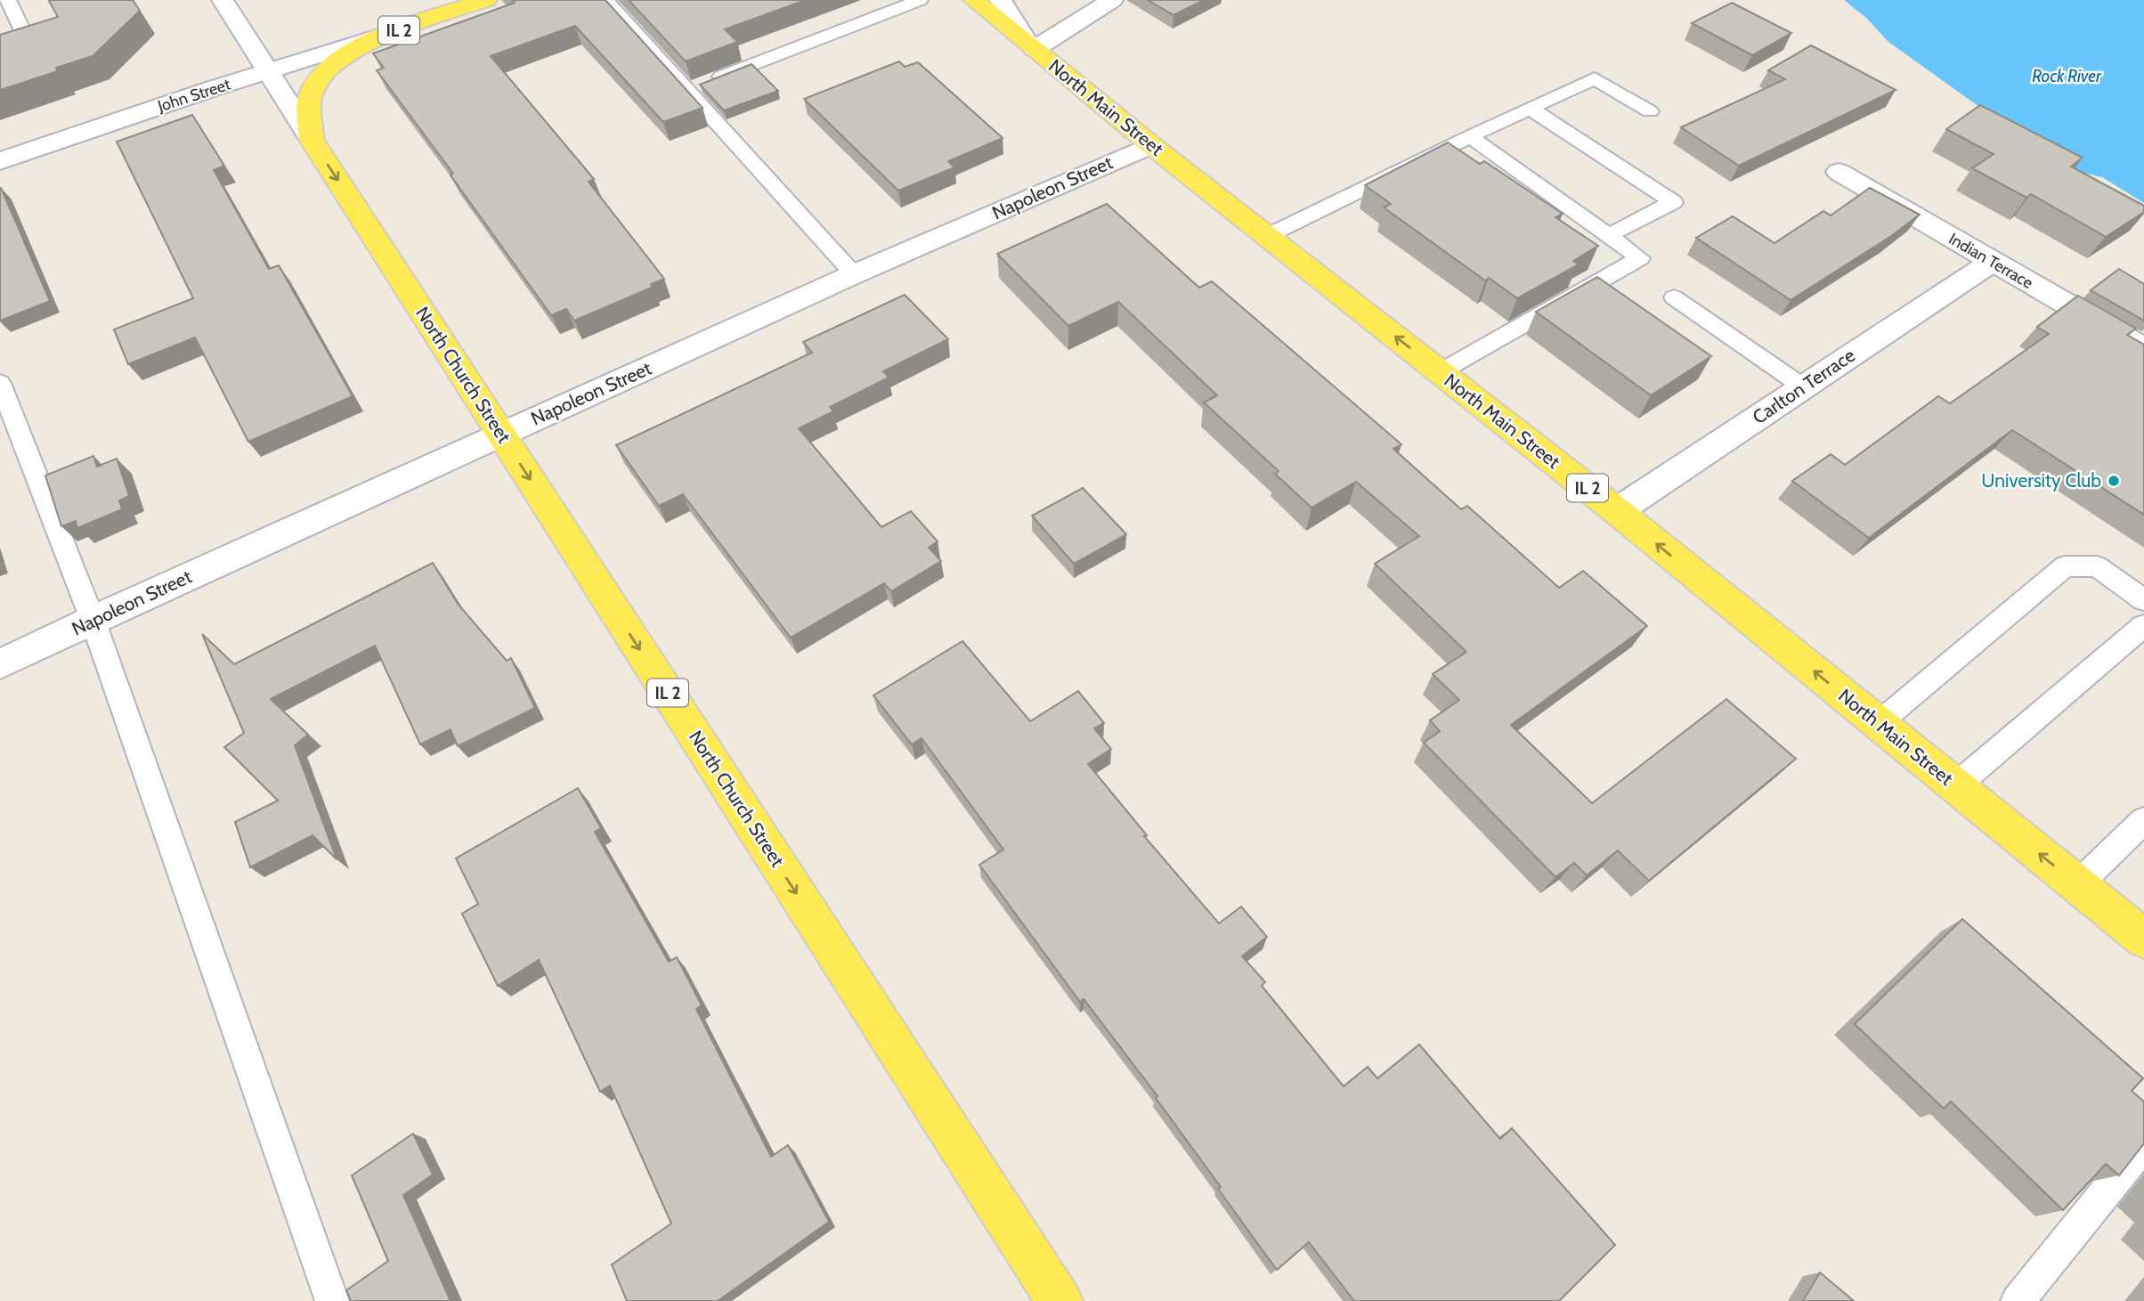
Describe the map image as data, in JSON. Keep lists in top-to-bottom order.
{
  "streets": {
    "main road": [
      "IL 2",
      "John Street",
      "North Main Street",
      "North Church Street"
    ],
    "street": ["Napoleon Street", "Indian Terrace", "Carlton Terrace"]
  },
  "crossings": [
    ["John Street", "North Church Street"],
    ["North Main Street", "Napoleon Street"],
    ["North Main Street", "Carlton Terrace"],
    ["Napoleon Street", "North Church Street"],
    ["Indian Terrace", "Carlton Terrace"]
  ],
  "one_way": ["North Main Street", "North Church Street"],
  "water": ["Rock River"],
  "places": ["University Club"]
}
